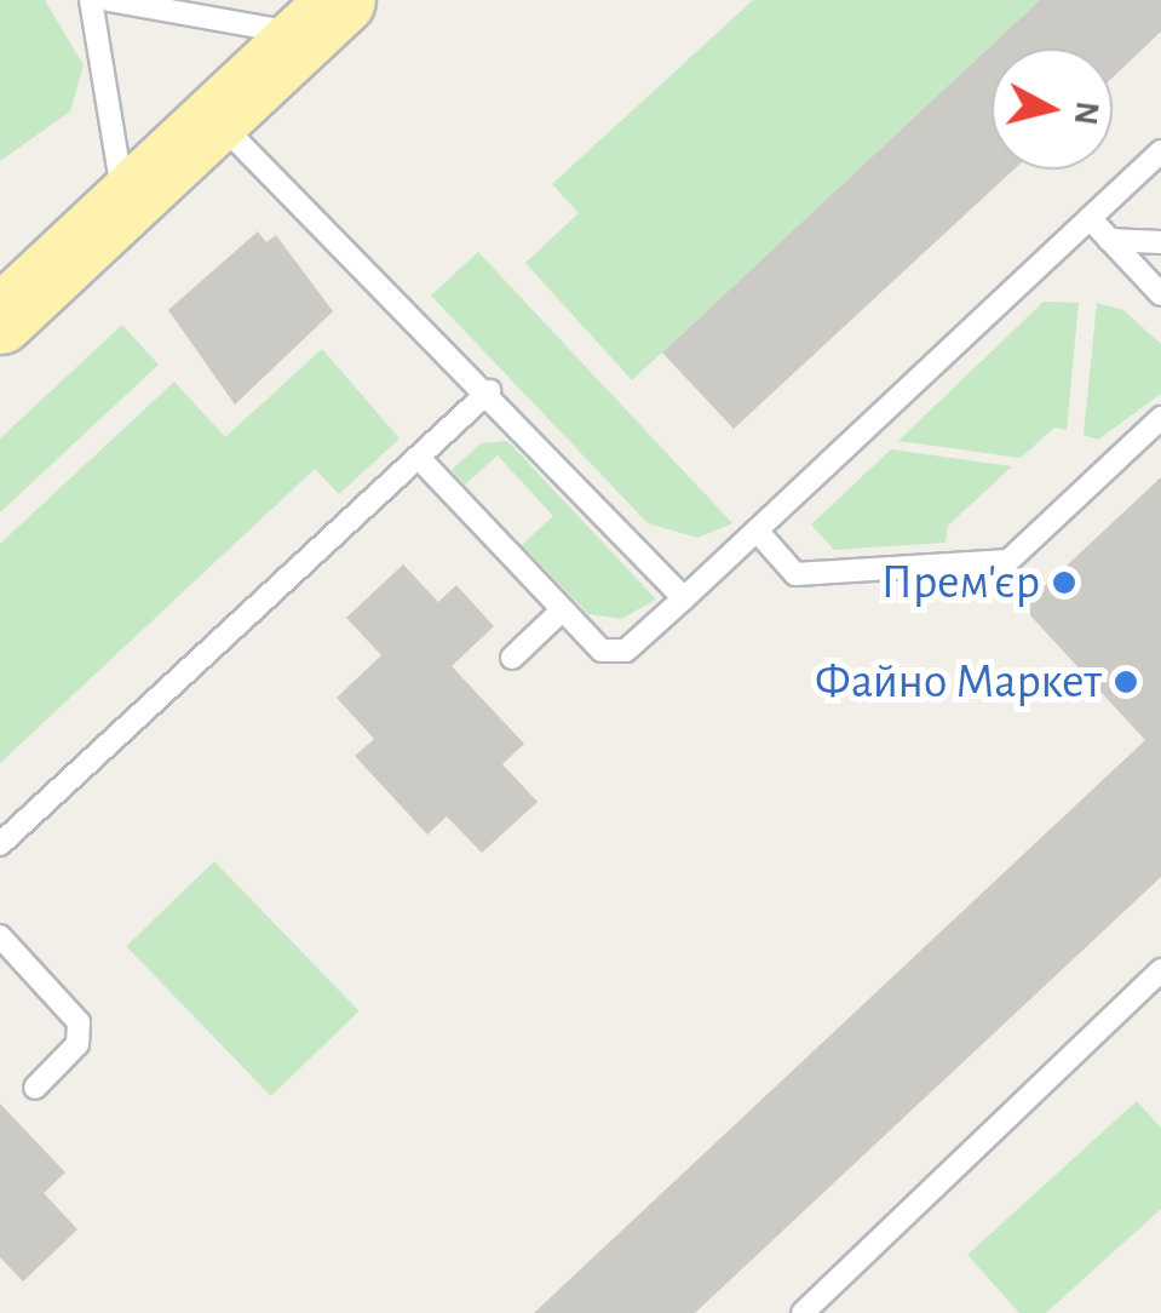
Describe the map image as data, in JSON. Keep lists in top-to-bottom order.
{
  "places": ["Прем'єр", "Файно Маркет"],
  "north": "right"
}
